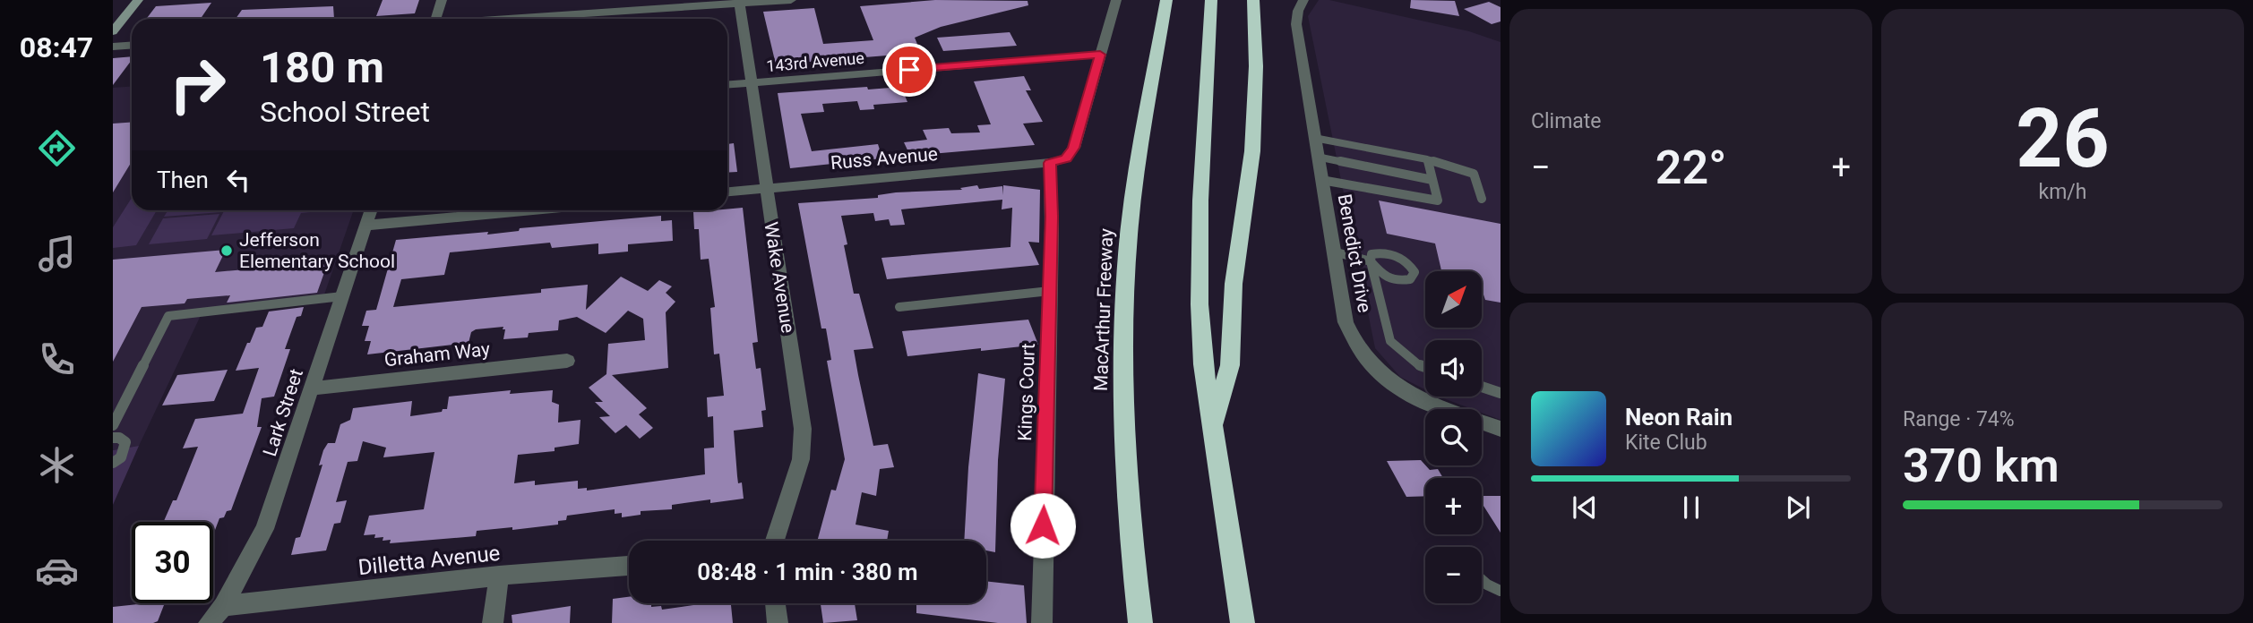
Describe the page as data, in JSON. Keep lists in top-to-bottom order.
{
  "streets": {
    "highway": ["MacArthur Freeway"],
    "street": [
      "143rd Avenue",
      "Russ Avenue",
      "Benedict Drive",
      "Wake Avenue",
      "Graham Way",
      "Kings Court",
      "Lark Street",
      "Dilletta Avenue"
    ]
  },
  "crossings": [
    ["143rd Avenue", "Wake Avenue"],
    ["Russ Avenue", "Wake Avenue"],
    ["Russ Avenue", "Kings Court"],
    ["Graham Way", "Lark Street"],
    ["Lark Street", "Dilletta Avenue"]
  ],
  "places": ["Jefferson Elementary School"],
  "north": "top right",
  "page": {
    "tabs": "08:47",
    "tile": [
      "Climate",
      ["26", "km/h"],
      ["Range · 74%", "370 km"]
    ],
    "turn": ["180 m", "School Street"],
    "heat": ["−", "22°", "+"],
    "then": "Then",
    "map_buttons": ["+", "−"],
    "song": ["Neon Rain", "Kite Club"],
    "limit": "30",
    "trip": "08:48 · 1 min · 380 m"
  }
}
